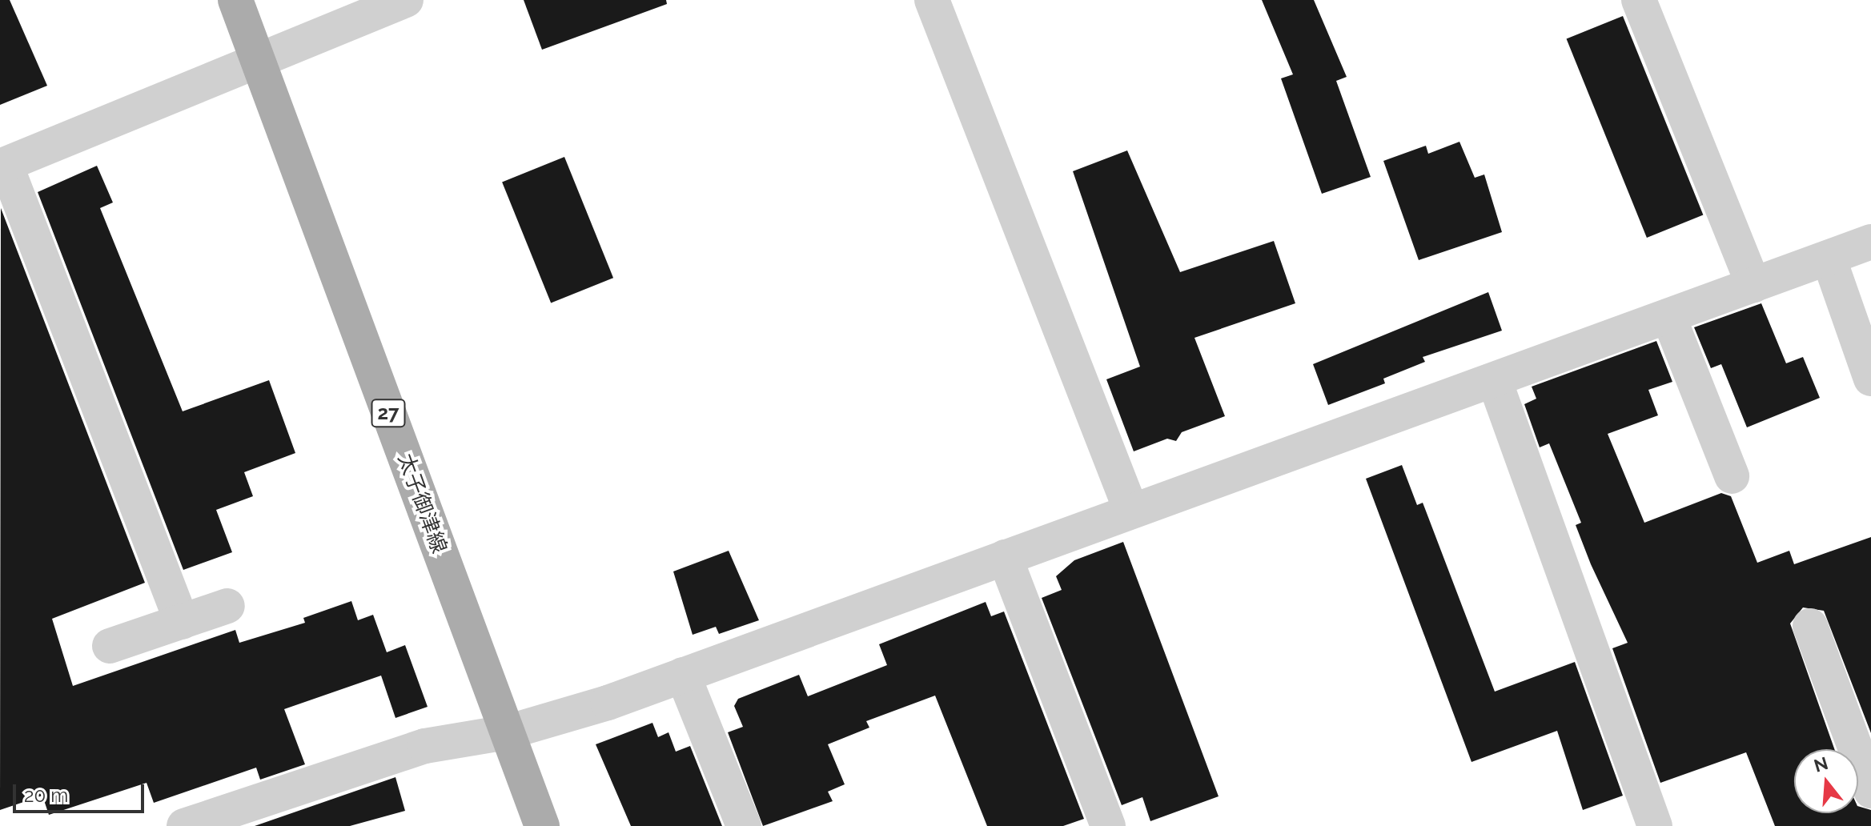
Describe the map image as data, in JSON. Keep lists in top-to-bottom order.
{
  "streets": {
    "main road": ["27", "太子御津線"]
  },
  "scale_bar": "20 m",
  "north": "top"
}
